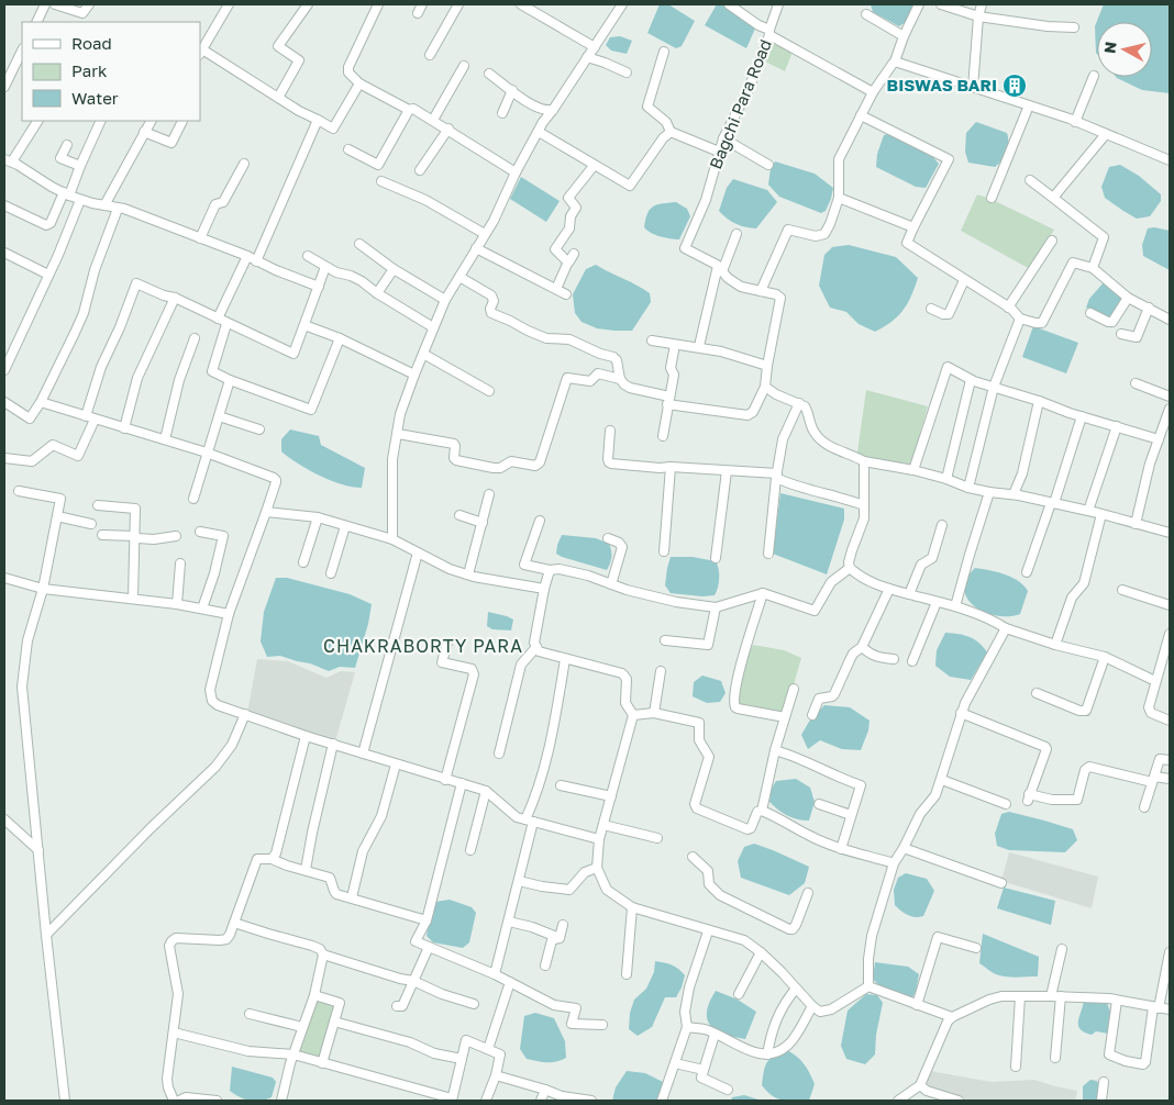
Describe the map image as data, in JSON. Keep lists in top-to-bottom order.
{
  "streets": {
    "street": ["Bagchi Para Road"]
  },
  "districts": ["CHAKRABORTY PARA"],
  "places": {
    "building": ["BISWAS BARI"]
  },
  "legend": ["Road", "Park", "Water"],
  "north": "left"
}
